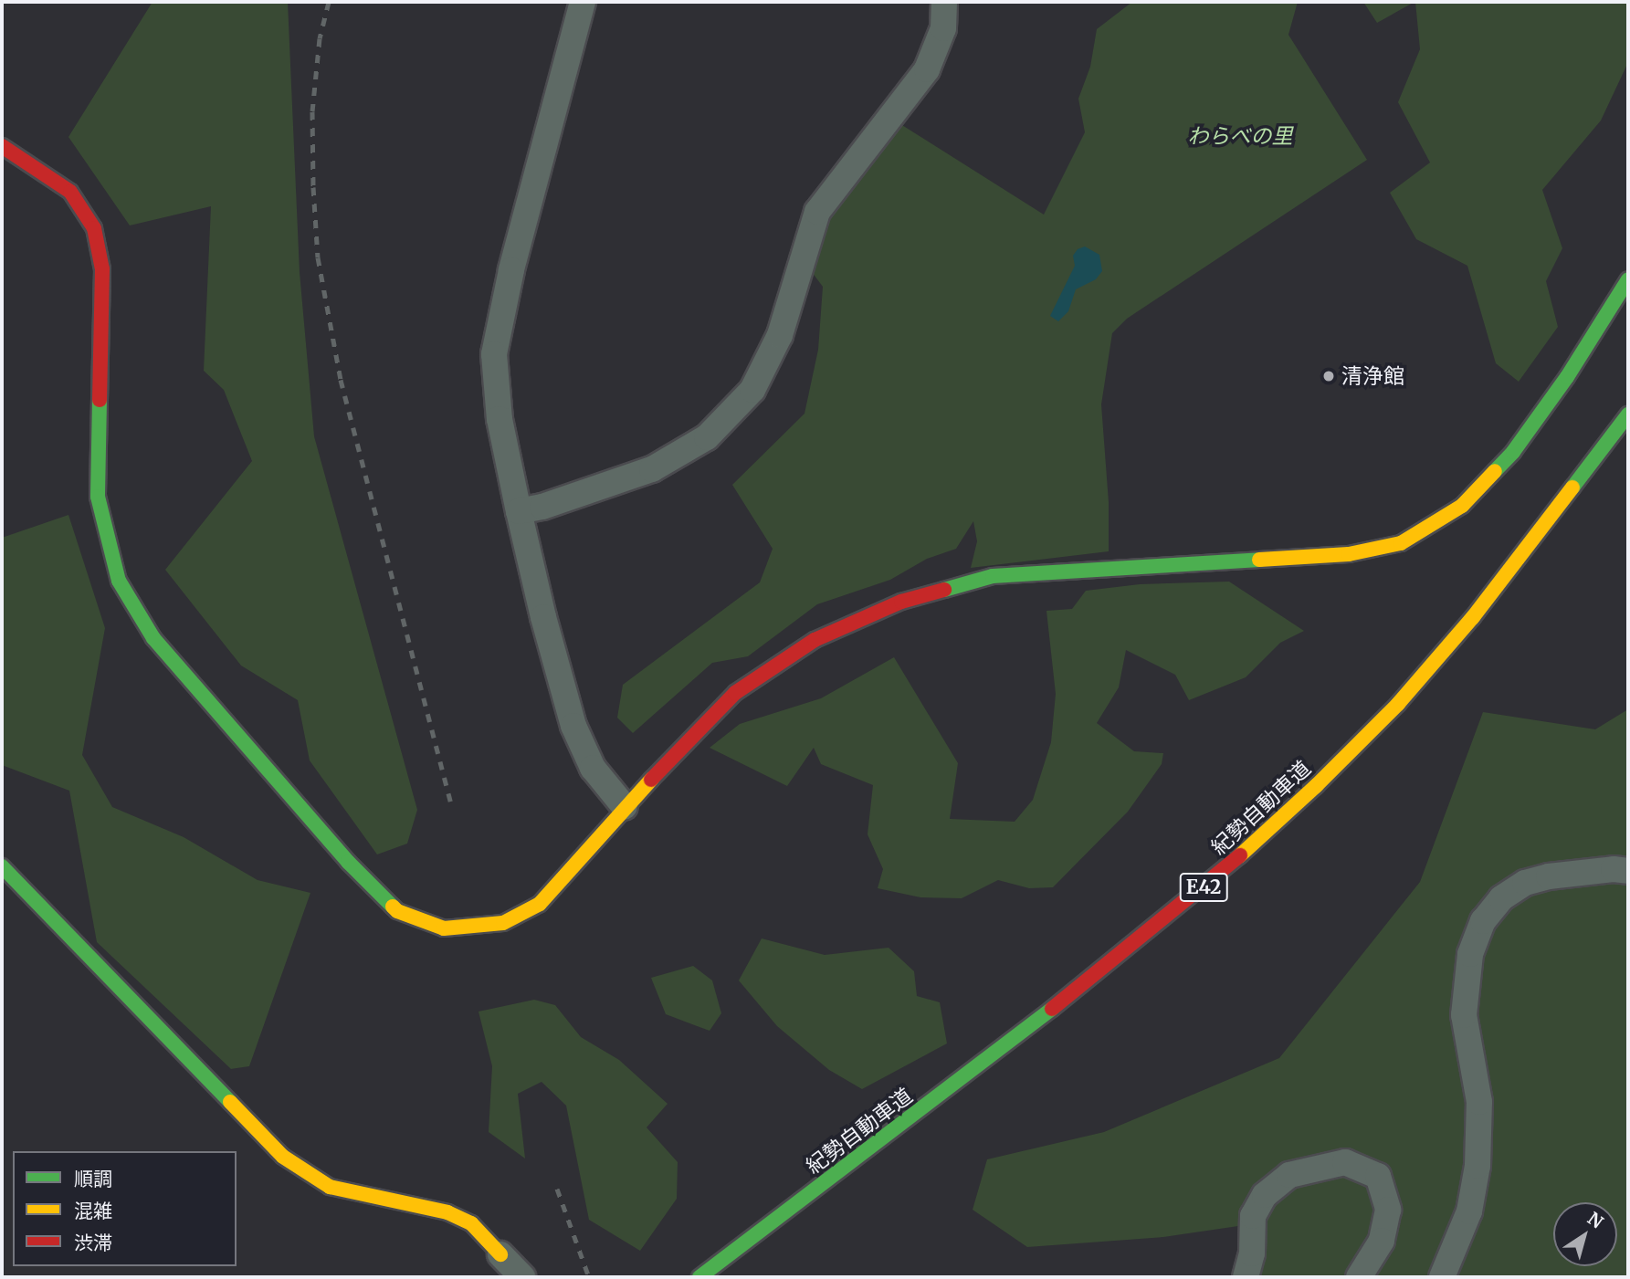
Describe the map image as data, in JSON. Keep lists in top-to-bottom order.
{
  "streets": {
    "main road": ["紀勢自動車道", "E42"]
  },
  "parks": ["わらべの里"],
  "places": ["清浄館"],
  "legend": ["順調", "混雑", "渋滞"],
  "north": "top right"
}
